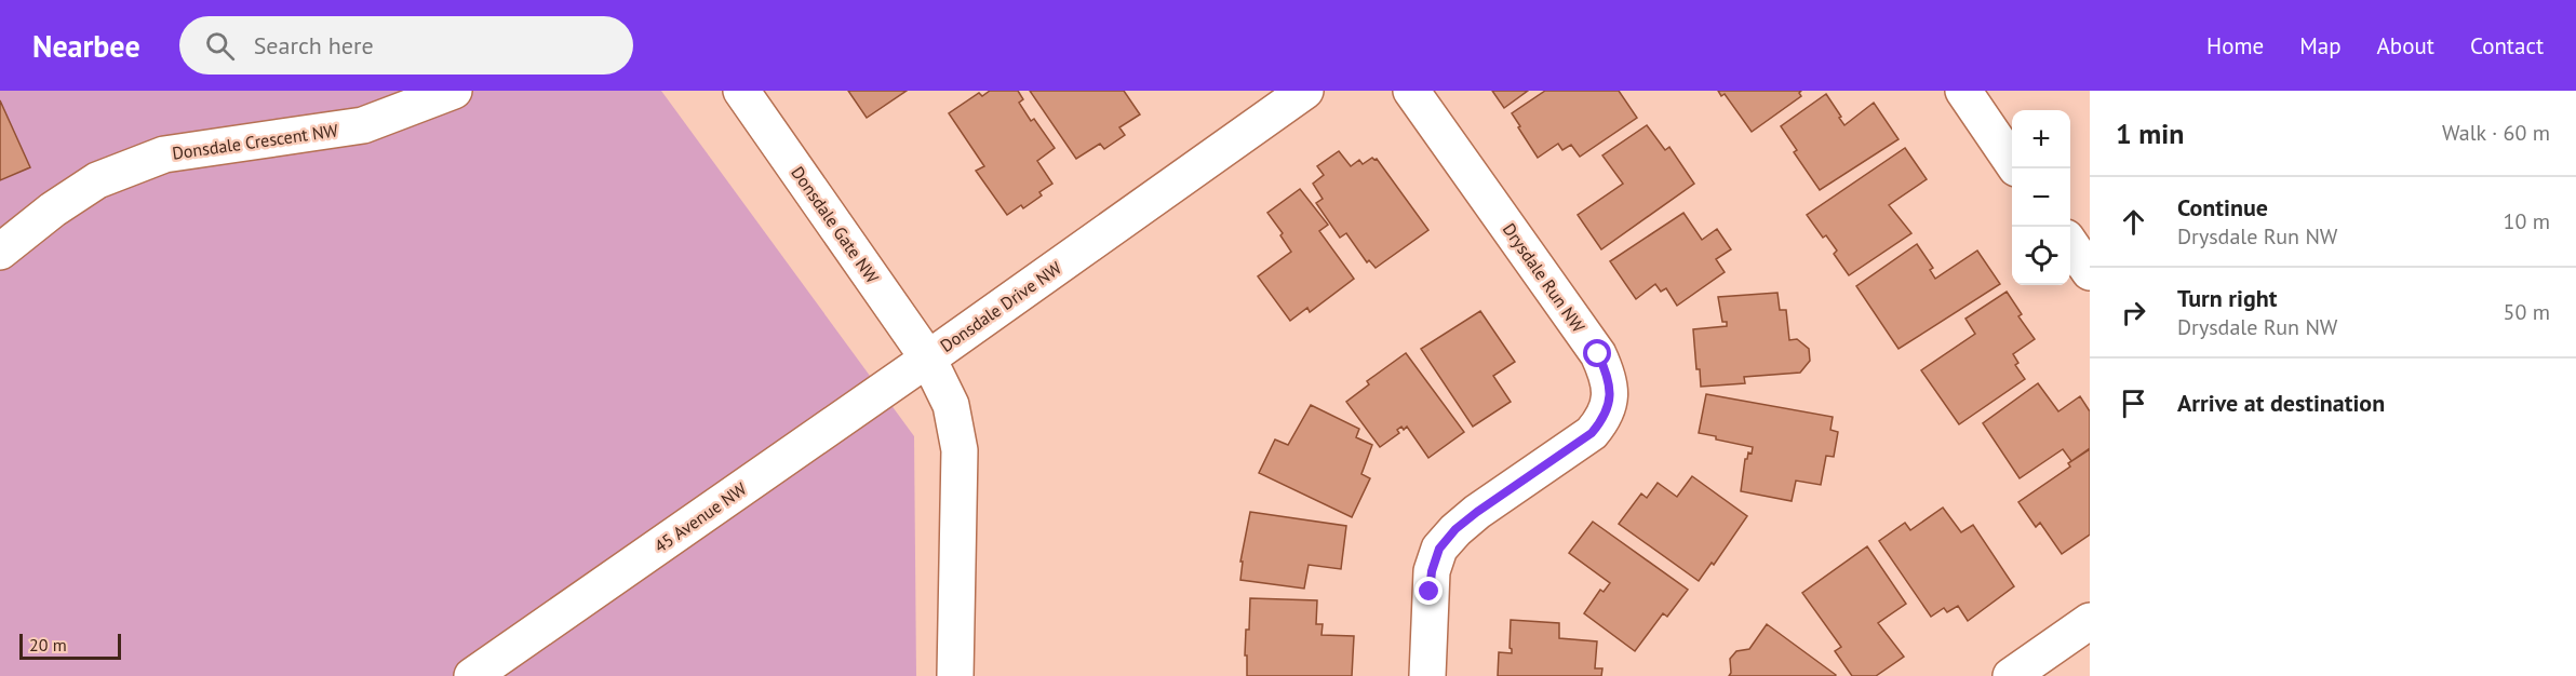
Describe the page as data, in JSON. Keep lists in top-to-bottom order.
{
  "streets": {
    "street": [
      "Donsdale Crescent NW",
      "Donsdale Gate NW",
      "Drysdale Run NW",
      "Donsdale Drive NW",
      "45 Avenue NW"
    ]
  },
  "crossings": [
    ["Donsdale Gate NW", "Donsdale Drive NW"],
    ["Donsdale Gate NW", "45 Avenue NW"],
    ["Donsdale Drive NW", "45 Avenue NW"]
  ],
  "scale_bar": "20 m",
  "page": {
    "header": "Nearbee",
    "search": "Search here",
    "nav": [
      "Home",
      "Map",
      "About",
      "Contact"
    ],
    "heading": ["1 min", "Walk · 60 m"],
    "map_buttons": ["+", "−"],
    "list": [
      ["Continue", "Drysdale Run NW", "10 m"],
      ["Turn right", "Drysdale Run NW", "50 m"],
      "Arrive at destination"
    ],
    "scale": "20 m"
  }
}
